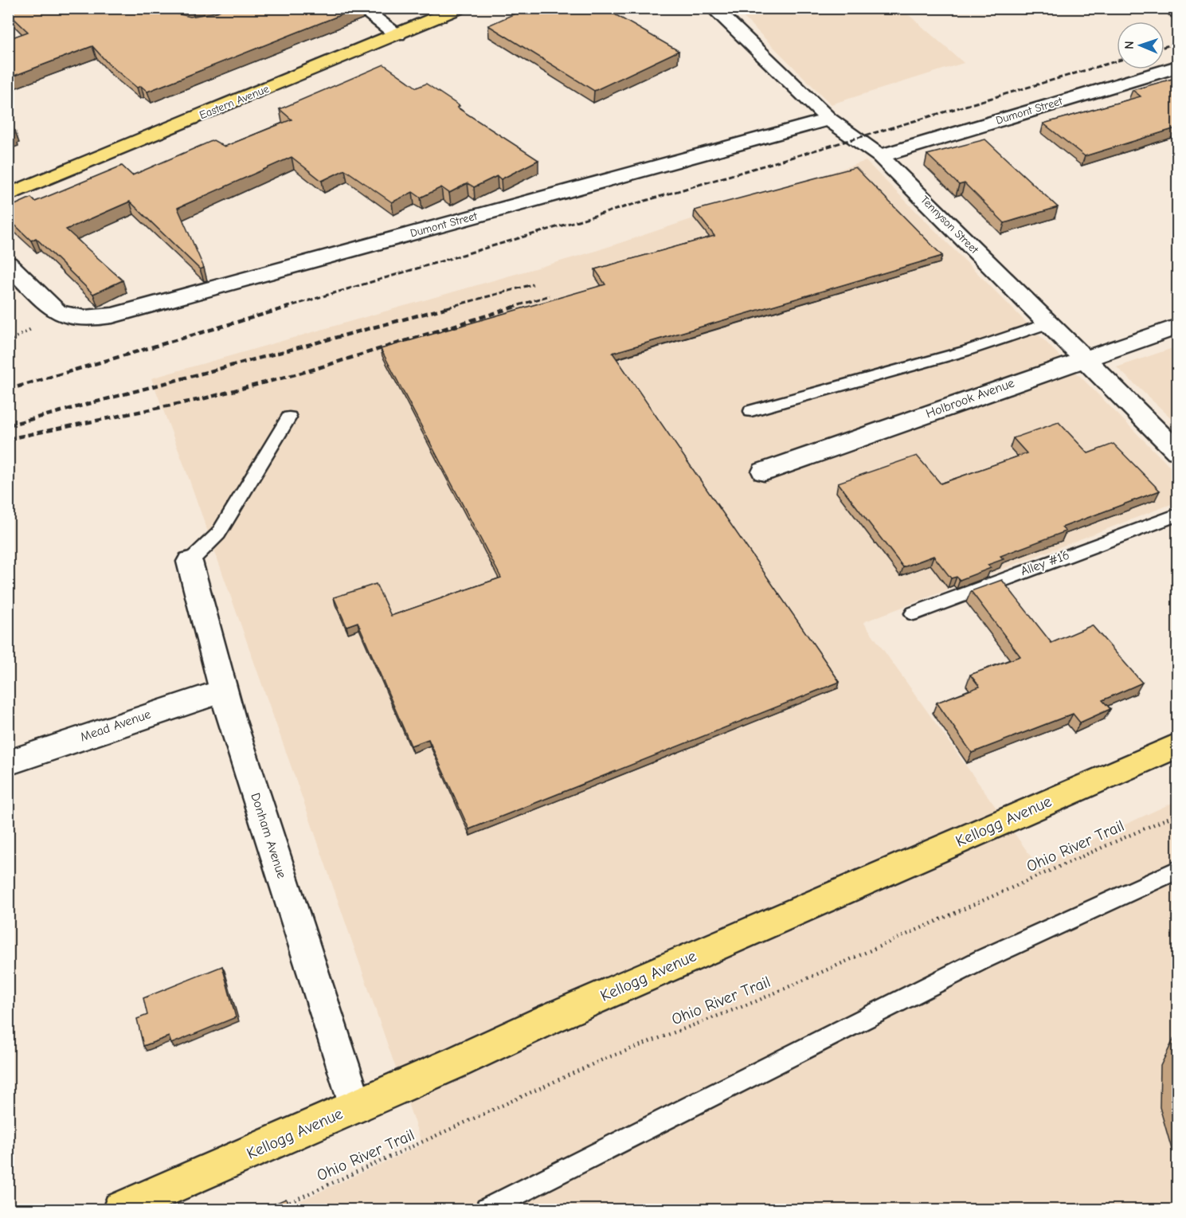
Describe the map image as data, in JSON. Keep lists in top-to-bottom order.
{
  "streets": {
    "main road": ["Eastern Avenue", "Kellogg Avenue"],
    "street": [
      "Dumont Street",
      "Tennyson Street",
      "Holbrook Avenue",
      "Mead Avenue",
      "Donham Avenue"
    ],
    "lane": ["Alley #16"],
    "path": ["Ohio River Trail"]
  },
  "crossings": [
    ["Dumont Street", "Tennyson Street"],
    ["Tennyson Street", "Holbrook Avenue"],
    ["Mead Avenue", "Donham Avenue"],
    ["Kellogg Avenue", "Donham Avenue"]
  ],
  "north": "left"
}
